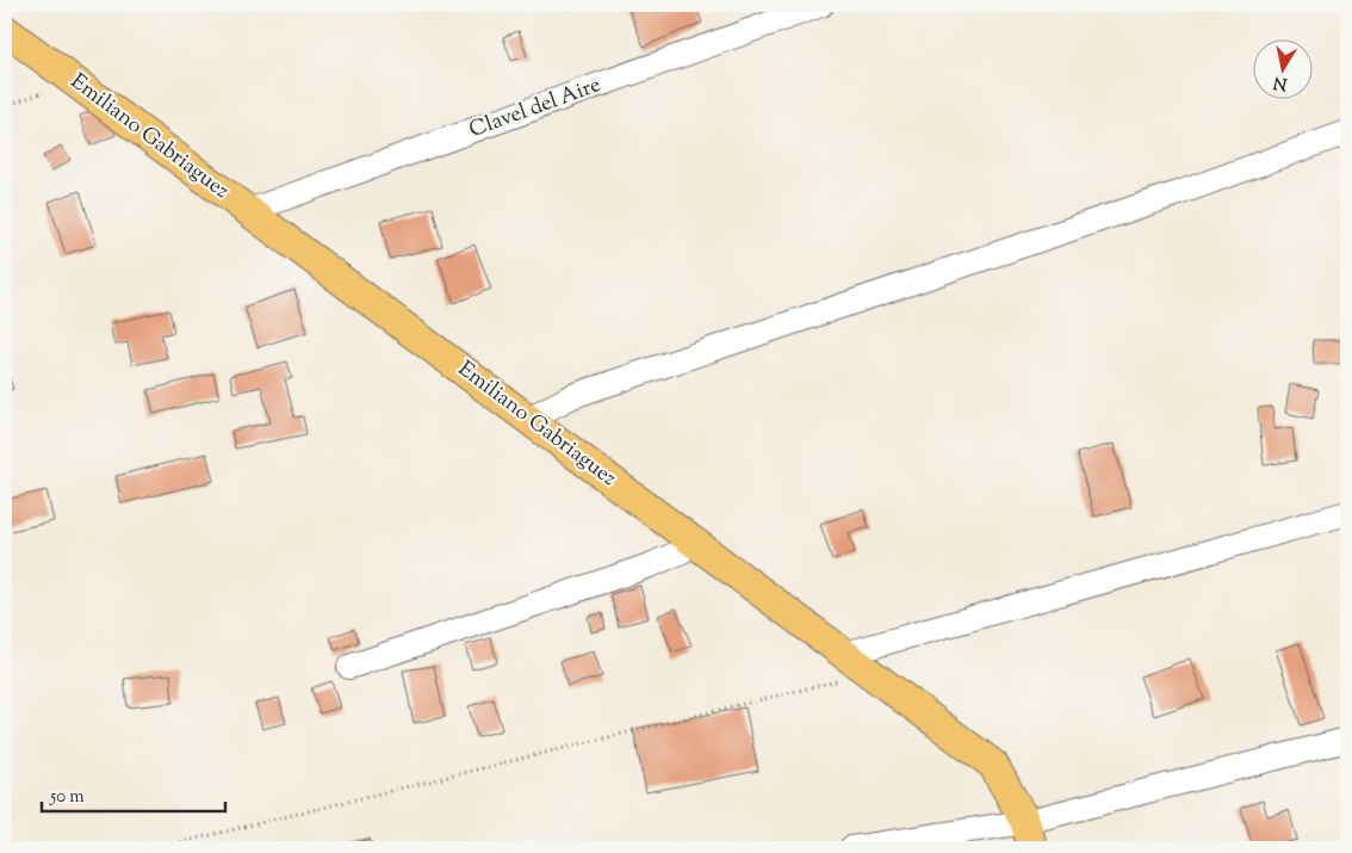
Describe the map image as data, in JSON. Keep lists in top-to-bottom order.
{
  "streets": {
    "main road": ["Emiliano Gabriaguez"],
    "street": ["Clavel del Aire"]
  },
  "crossings": [
    ["Clavel del Aire", "Emiliano Gabriaguez"]
  ],
  "scale_bar": "50 m",
  "north": "bottom"
}
